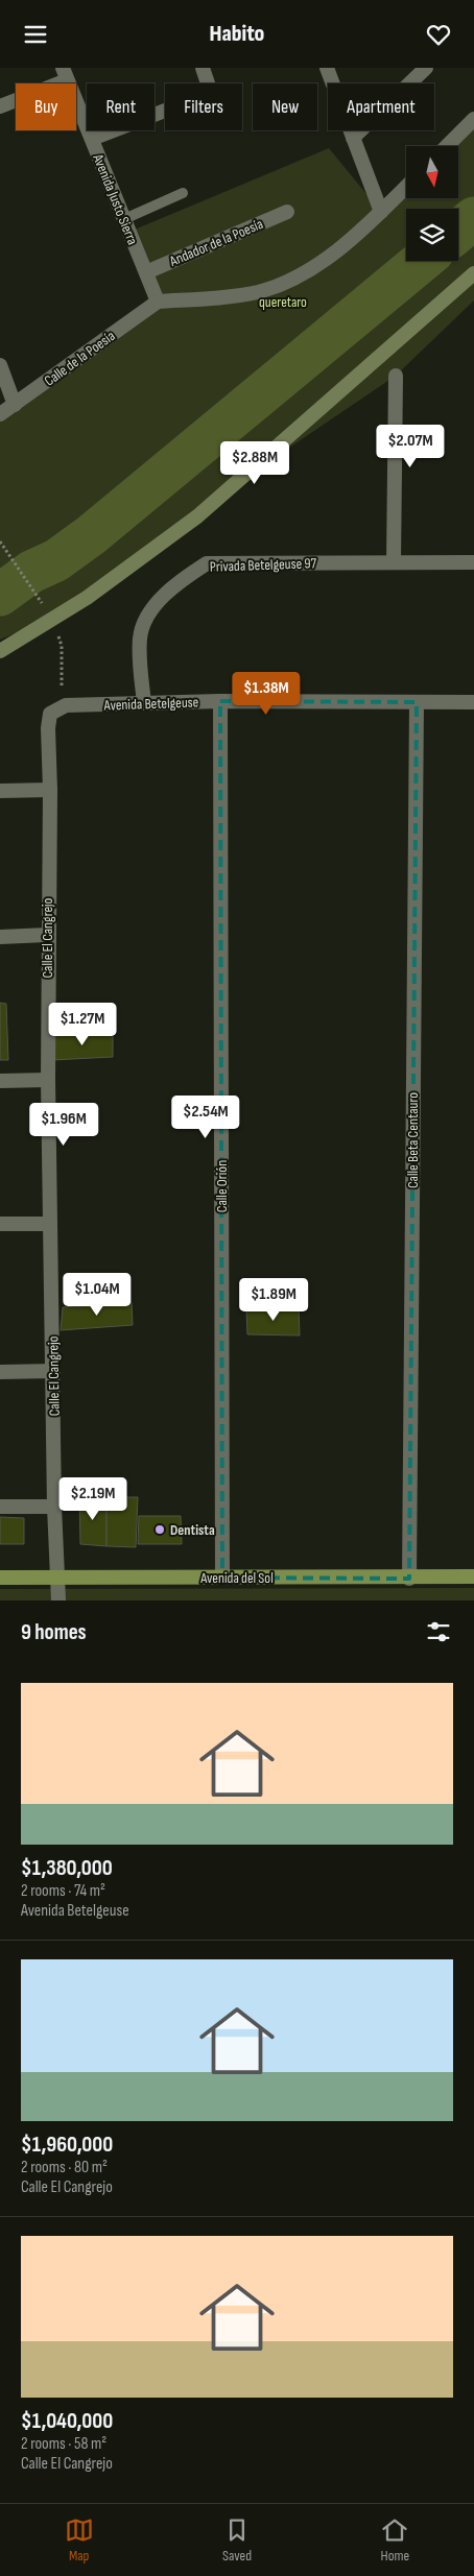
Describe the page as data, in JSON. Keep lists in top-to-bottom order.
{
  "streets": {
    "main road": ["Avenida del Sol"],
    "street": [
      "Avenida Justo Sierra",
      "Andador de la Poesía",
      "Calle de la Poesía",
      "Privada Betelgeuse 97",
      "Avenida Betelgeuse",
      "Calle El Cangrejo",
      "Calle Beta Centauro",
      "Calle Orión"
    ]
  },
  "crossings": [
    ["Avenida Justo Sierra", "Andador de la Poesía"],
    ["Avenida Justo Sierra", "Calle de la Poesía"],
    ["Privada Betelgeuse 97", "Avenida Betelgeuse"],
    ["Avenida Betelgeuse", "Calle El Cangrejo"],
    ["Avenida Betelgeuse", "Calle Beta Centauro"],
    ["Avenida Betelgeuse", "Calle Orión"],
    ["Calle El Cangrejo", "Avenida del Sol"],
    ["Calle Beta Centauro", "Avenida del Sol"],
    ["Calle Orión", "Avenida del Sol"]
  ],
  "parks": ["queretaro"],
  "places": ["Dentista"],
  "north": "bottom",
  "page": {
    "header": "Habito",
    "chip": [
      "Buy",
      "Rent",
      "Filters",
      "New",
      "Apartment"
    ],
    "price": [
      "$2.07M",
      "$2.88M",
      "$1.38M",
      "$1.27M",
      "$2.54M",
      "$1.96M",
      "$1.04M",
      "$1.89M",
      "$2.19M"
    ],
    "heading": "9 homes",
    "list": [
      {
        "name": "$1,380,000",
        "note": "2 rooms · 74 m² · Avenida Betelgeuse"
      },
      {
        "name": "$1,960,000",
        "note": "2 rooms · 80 m² · Calle El Cangrejo"
      },
      {
        "name": "$1,040,000",
        "note": "2 rooms · 58 m² · Calle El Cangrejo"
      }
    ],
    "tabs": ["Map", "Saved", "Home"]
  }
}
